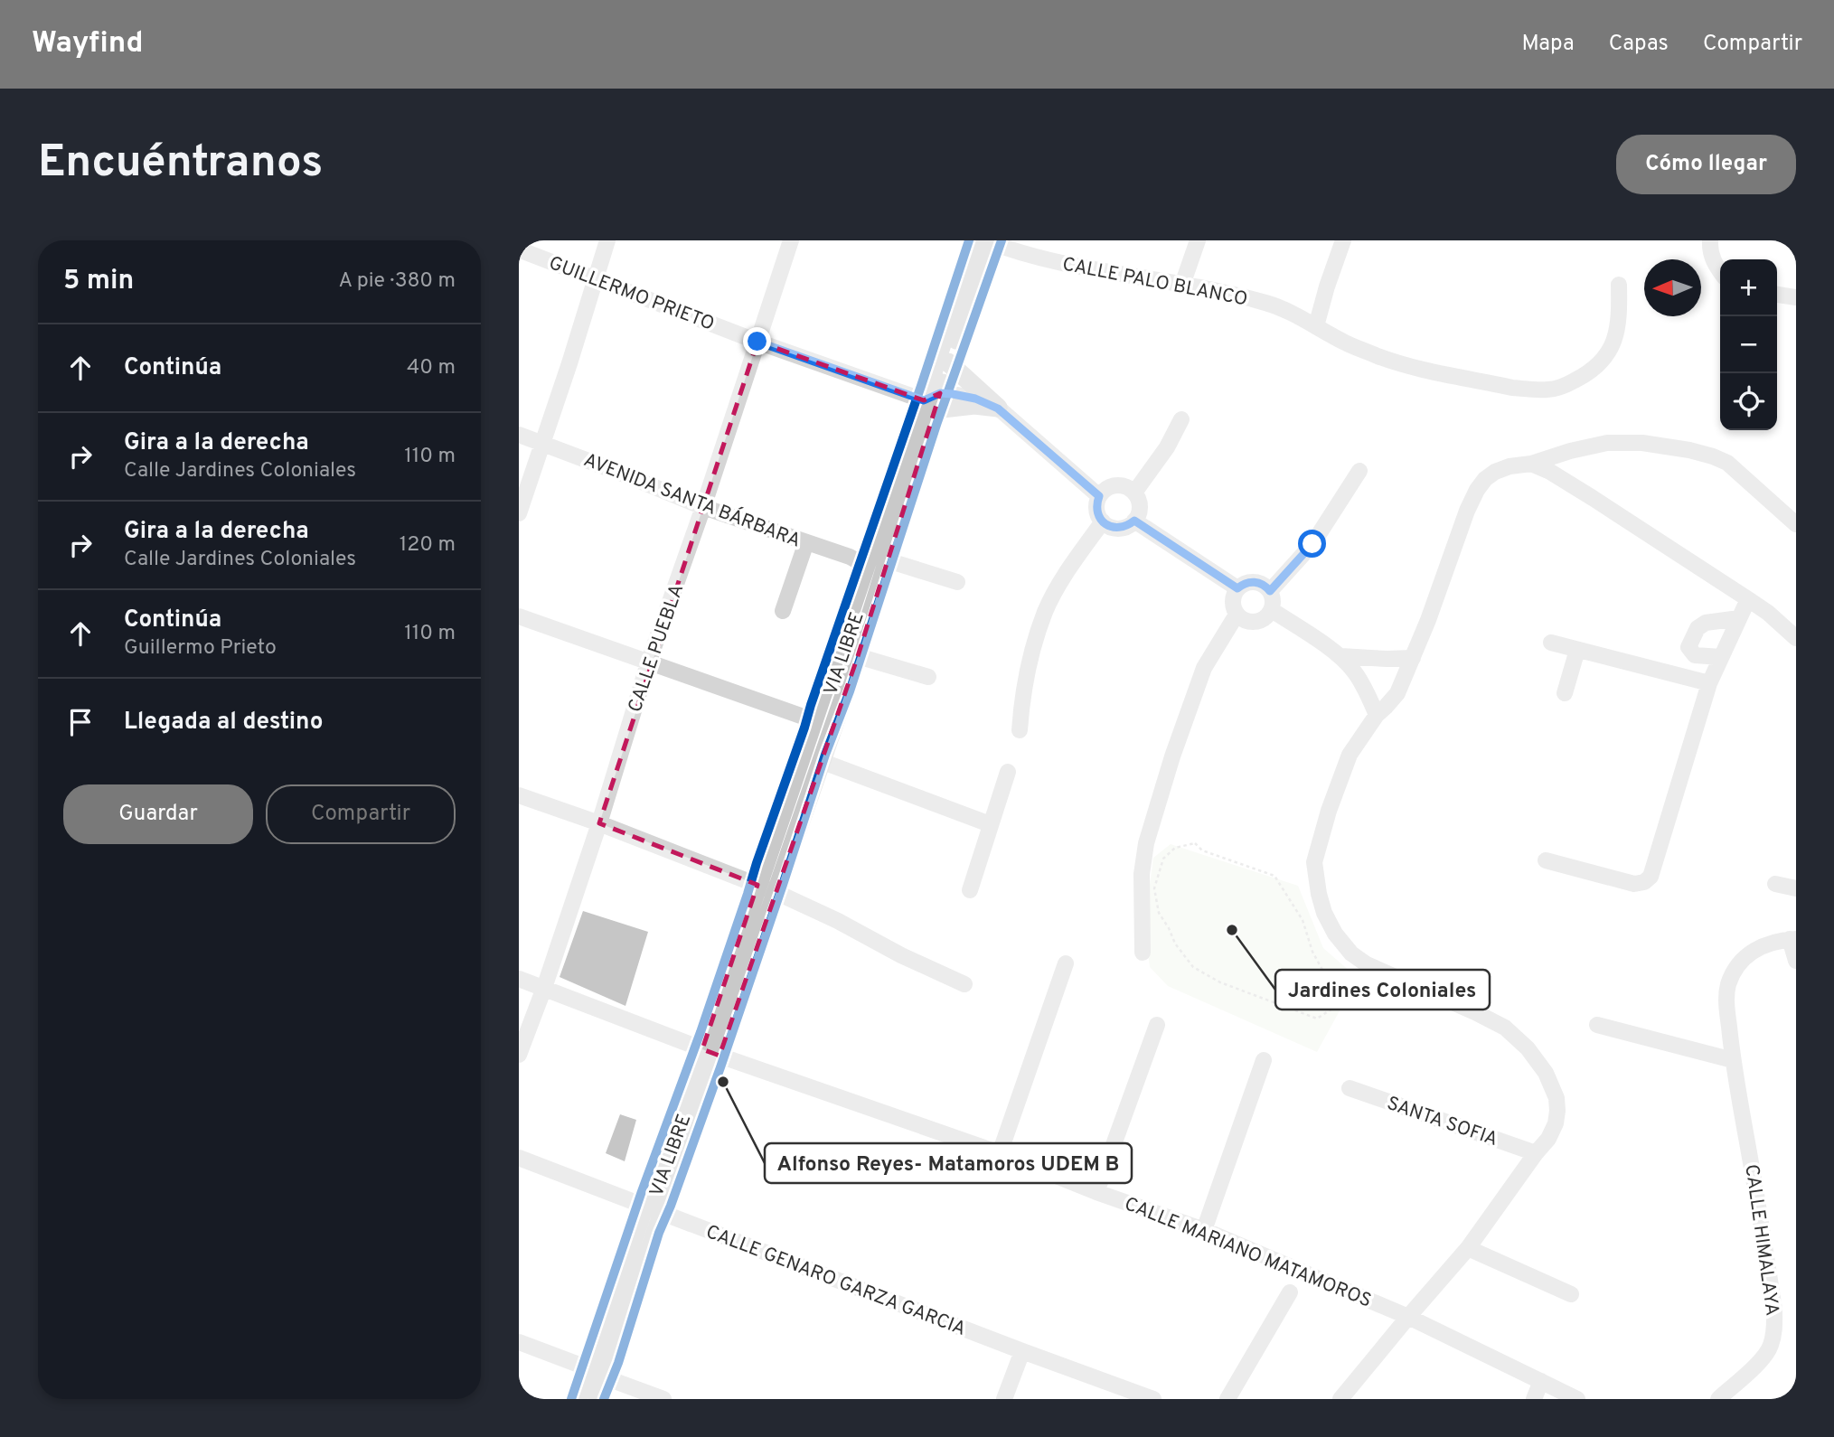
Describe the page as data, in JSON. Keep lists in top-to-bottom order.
{
  "streets": {
    "street": [
      "CALLE PALO BLANCO",
      "GUILLERMO PRIETO",
      "AVENIDA SANTA BÁRBARA",
      "CALLE PUEBLA",
      "SANTA SOFIA",
      "CALLE HIMALAYA",
      "CALLE MARIANO MATAMOROS",
      "CALLE GENARO GARZA GARCIA"
    ],
    "cycle path": ["VIA LIBRE"]
  },
  "crossings": [
    ["GUILLERMO PRIETO", "CALLE PUEBLA"],
    ["AVENIDA SANTA BÁRBARA", "CALLE PUEBLA"],
    ["CALLE PUEBLA", "CALLE MARIANO MATAMOROS"]
  ],
  "places": ["Jardines Coloniales", "Alfonso Reyes- Matamoros UDEM B"],
  "north": "left",
  "page": {
    "header": "Wayfind",
    "nav": ["Mapa", "Capas", "Compartir"],
    "buttons": [
      "Cómo llegar",
      ["Guardar", "Compartir"]
    ],
    "title": "Encuéntranos",
    "heading": ["5 min", "A pie · 380 m"],
    "map_buttons": ["+", "−"],
    "list": [
      ["Continúa", "40 m"],
      ["Gira a la derecha", "Calle Jardines Coloniales", "110 m"],
      ["Gira a la derecha", "Calle Jardines Coloniales", "120 m"],
      ["Continúa", "Guillermo Prieto", "110 m"],
      "Llegada al destino"
    ]
  }
}
